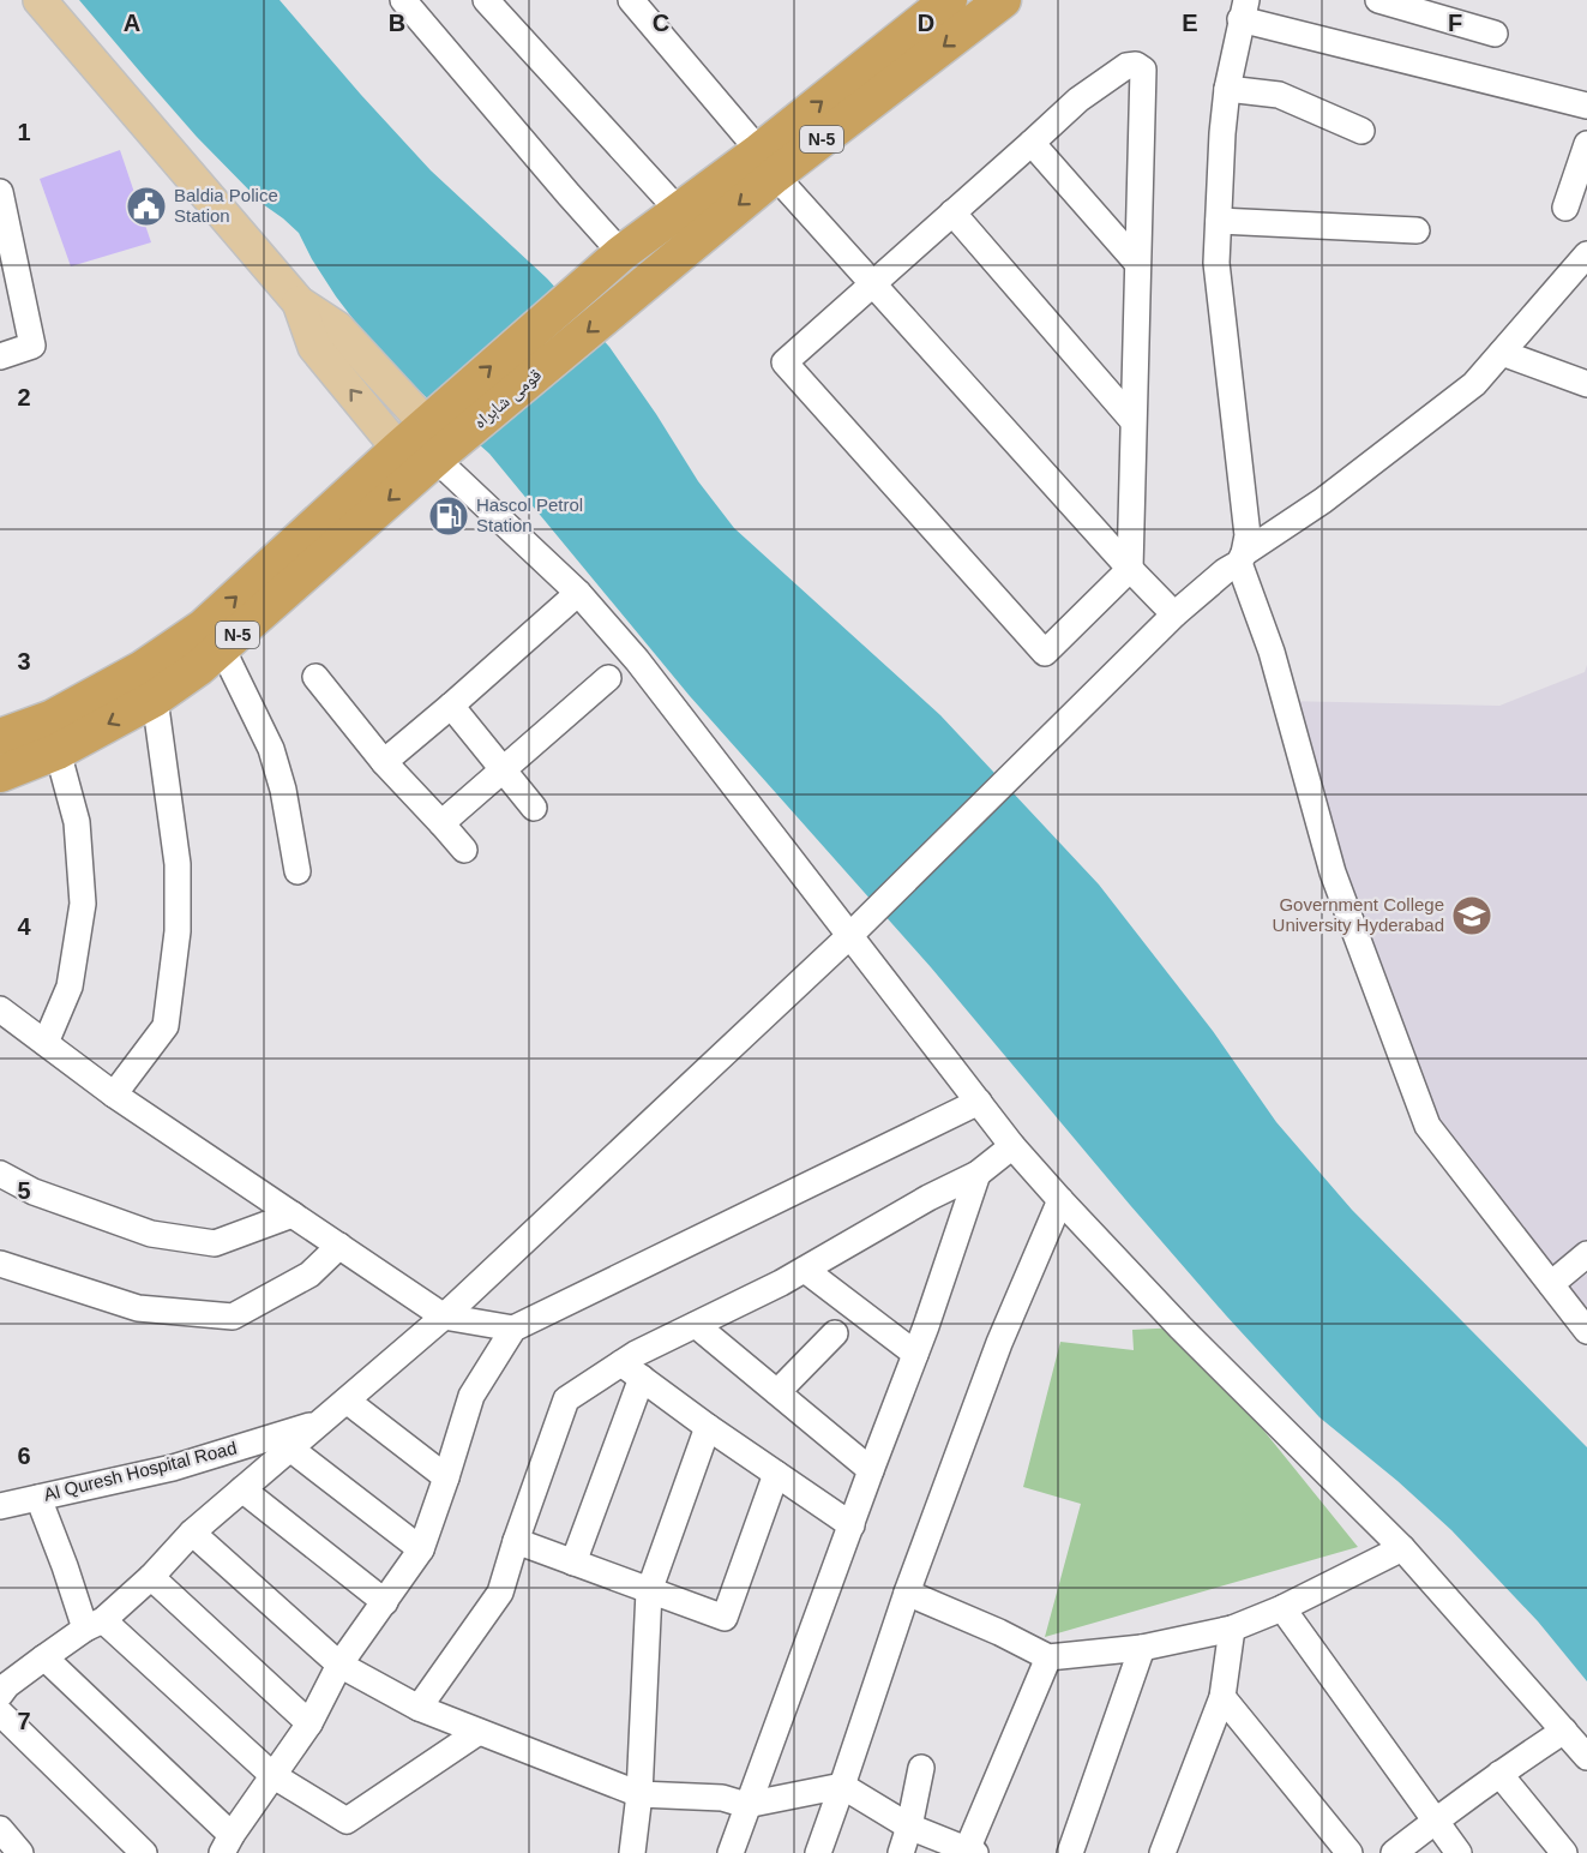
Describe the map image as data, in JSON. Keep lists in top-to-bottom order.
{
  "streets": {
    "highway": ["N-5", "قومی شاہراہ"],
    "street": ["Al Quresh Hospital Road"]
  },
  "places": {
    "public building": ["Baldia Police Station"],
    "fuel station": ["Hascol Petrol Station"],
    "school or university": ["Government College University Hyderabad"]
  },
  "grid": {
    "columns": [
      "A",
      "B",
      "C",
      "D",
      "E",
      "F"
    ],
    "rows": [
      "1",
      "2",
      "3",
      "4",
      "5",
      "6",
      "7"
    ]
  }
}
